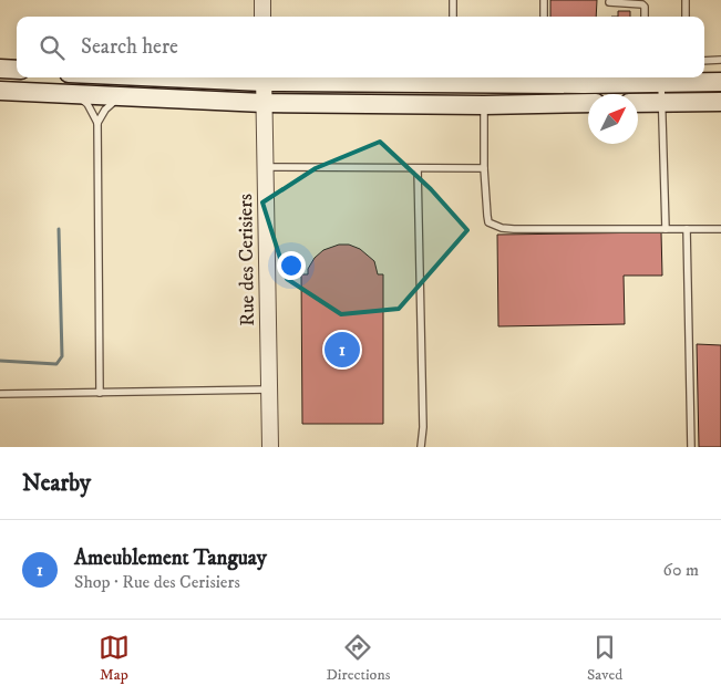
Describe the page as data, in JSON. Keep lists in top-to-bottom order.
{
  "streets": {
    "street": ["Rue des Cerisiers"]
  },
  "north": "top right",
  "page": {
    "search": "Search here",
    "pins": "1",
    "heading": "Nearby",
    "list": [
      {
        "mark": "1",
        "name": "Ameublement Tanguay",
        "note": "Shop · Rue des Cerisiers",
        "value": "60 m"
      }
    ],
    "nav": ["Map", "Directions", "Saved"]
  }
}
